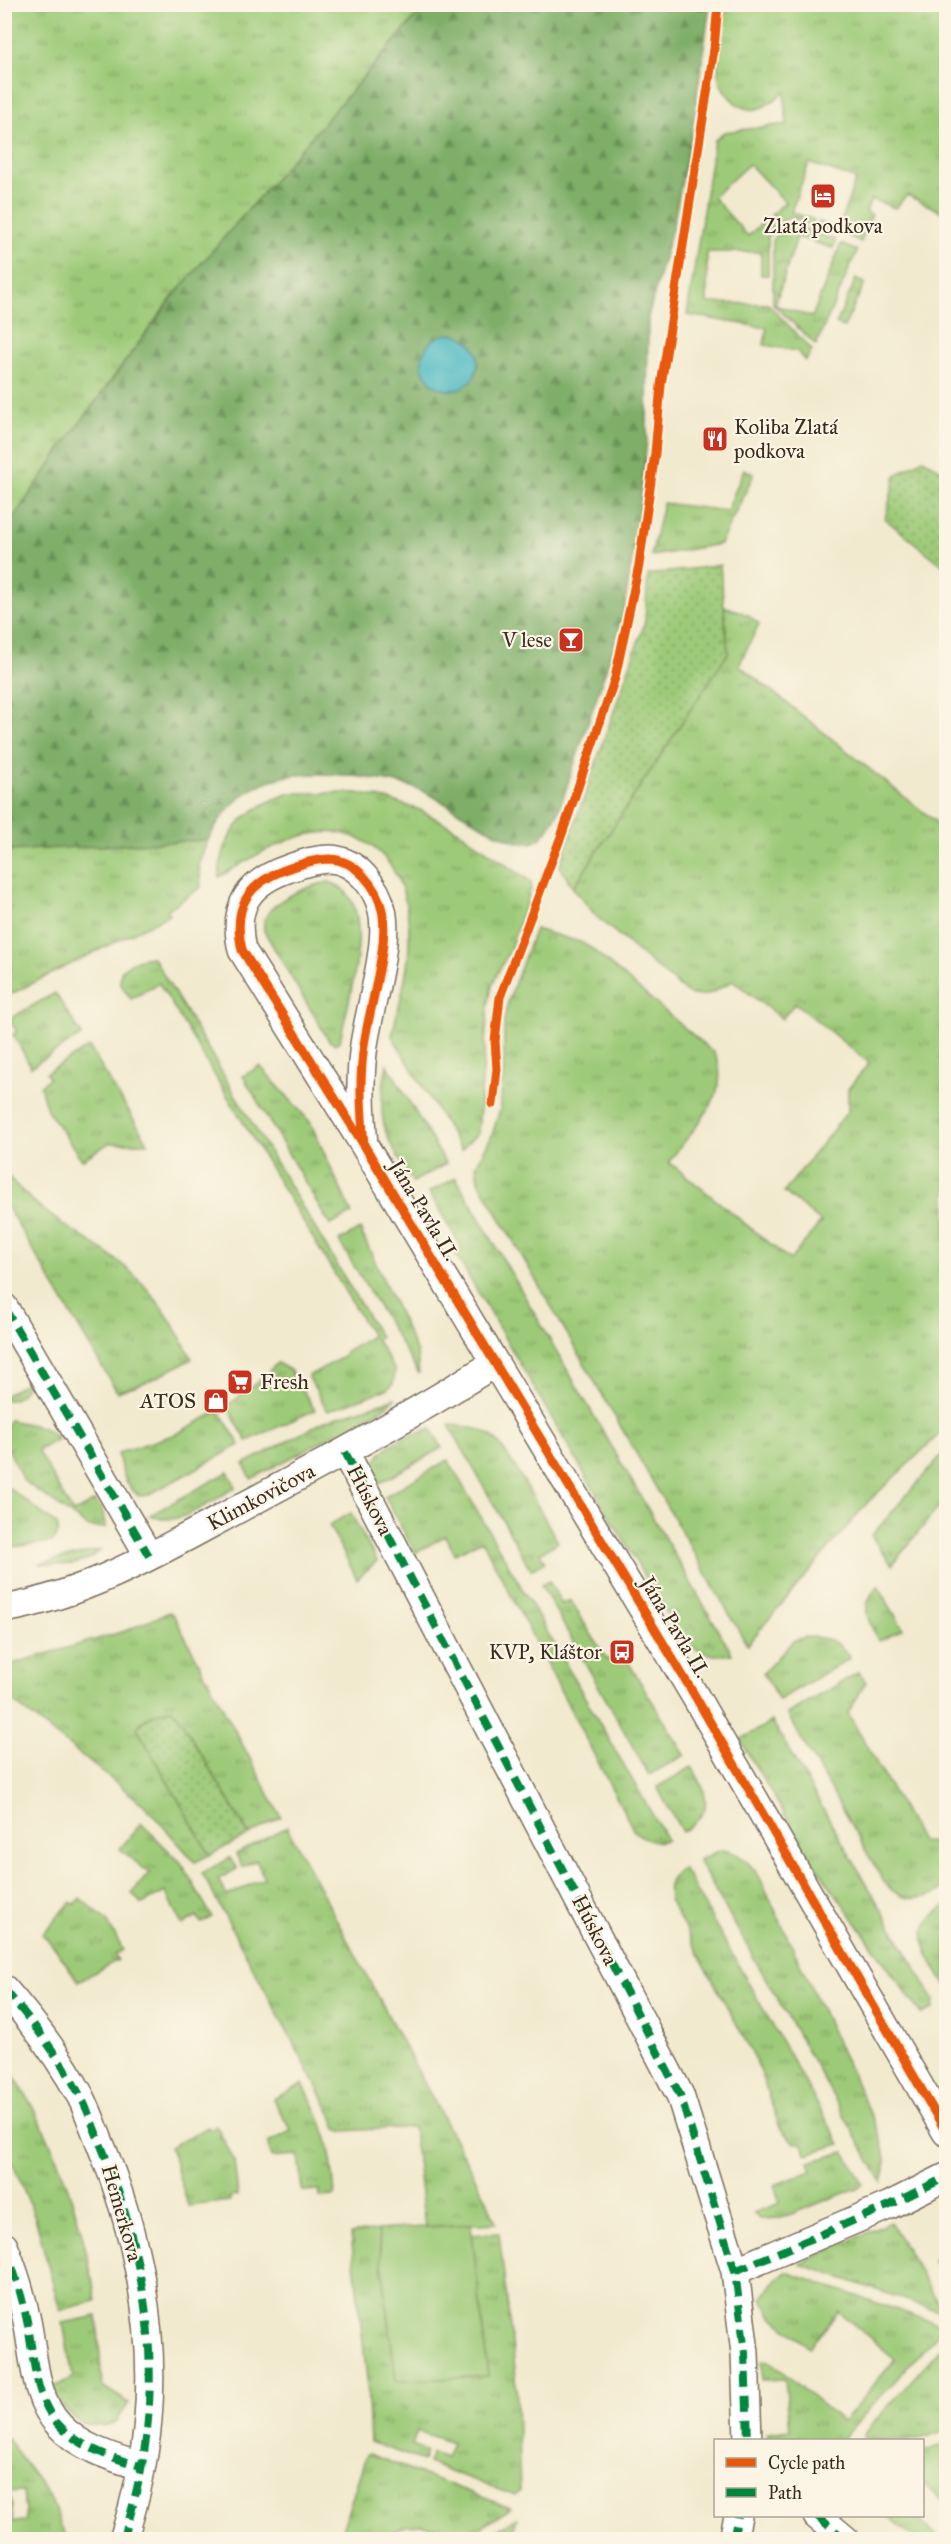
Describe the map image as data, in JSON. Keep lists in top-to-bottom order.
{
  "streets": {
    "street": [
      "Jána Pavla II.",
      "Klimkovičova",
      "Húskova",
      "Hemerkova"
    ]
  },
  "crossings": [
    ["Jána Pavla II.", "Klimkovičova"],
    ["Klimkovičova", "Húskova"]
  ],
  "places": {
    "hotel": ["Zlatá podkova"],
    "restaurant": ["Koliba Zlatá podkova"],
    "bar": ["V lese"],
    "supermarket": ["Fresh"],
    "shop": ["ATOS"],
    "bus stop": ["KVP, Kláštor"]
  },
  "legend": ["Cycle path", "Path"]
}
